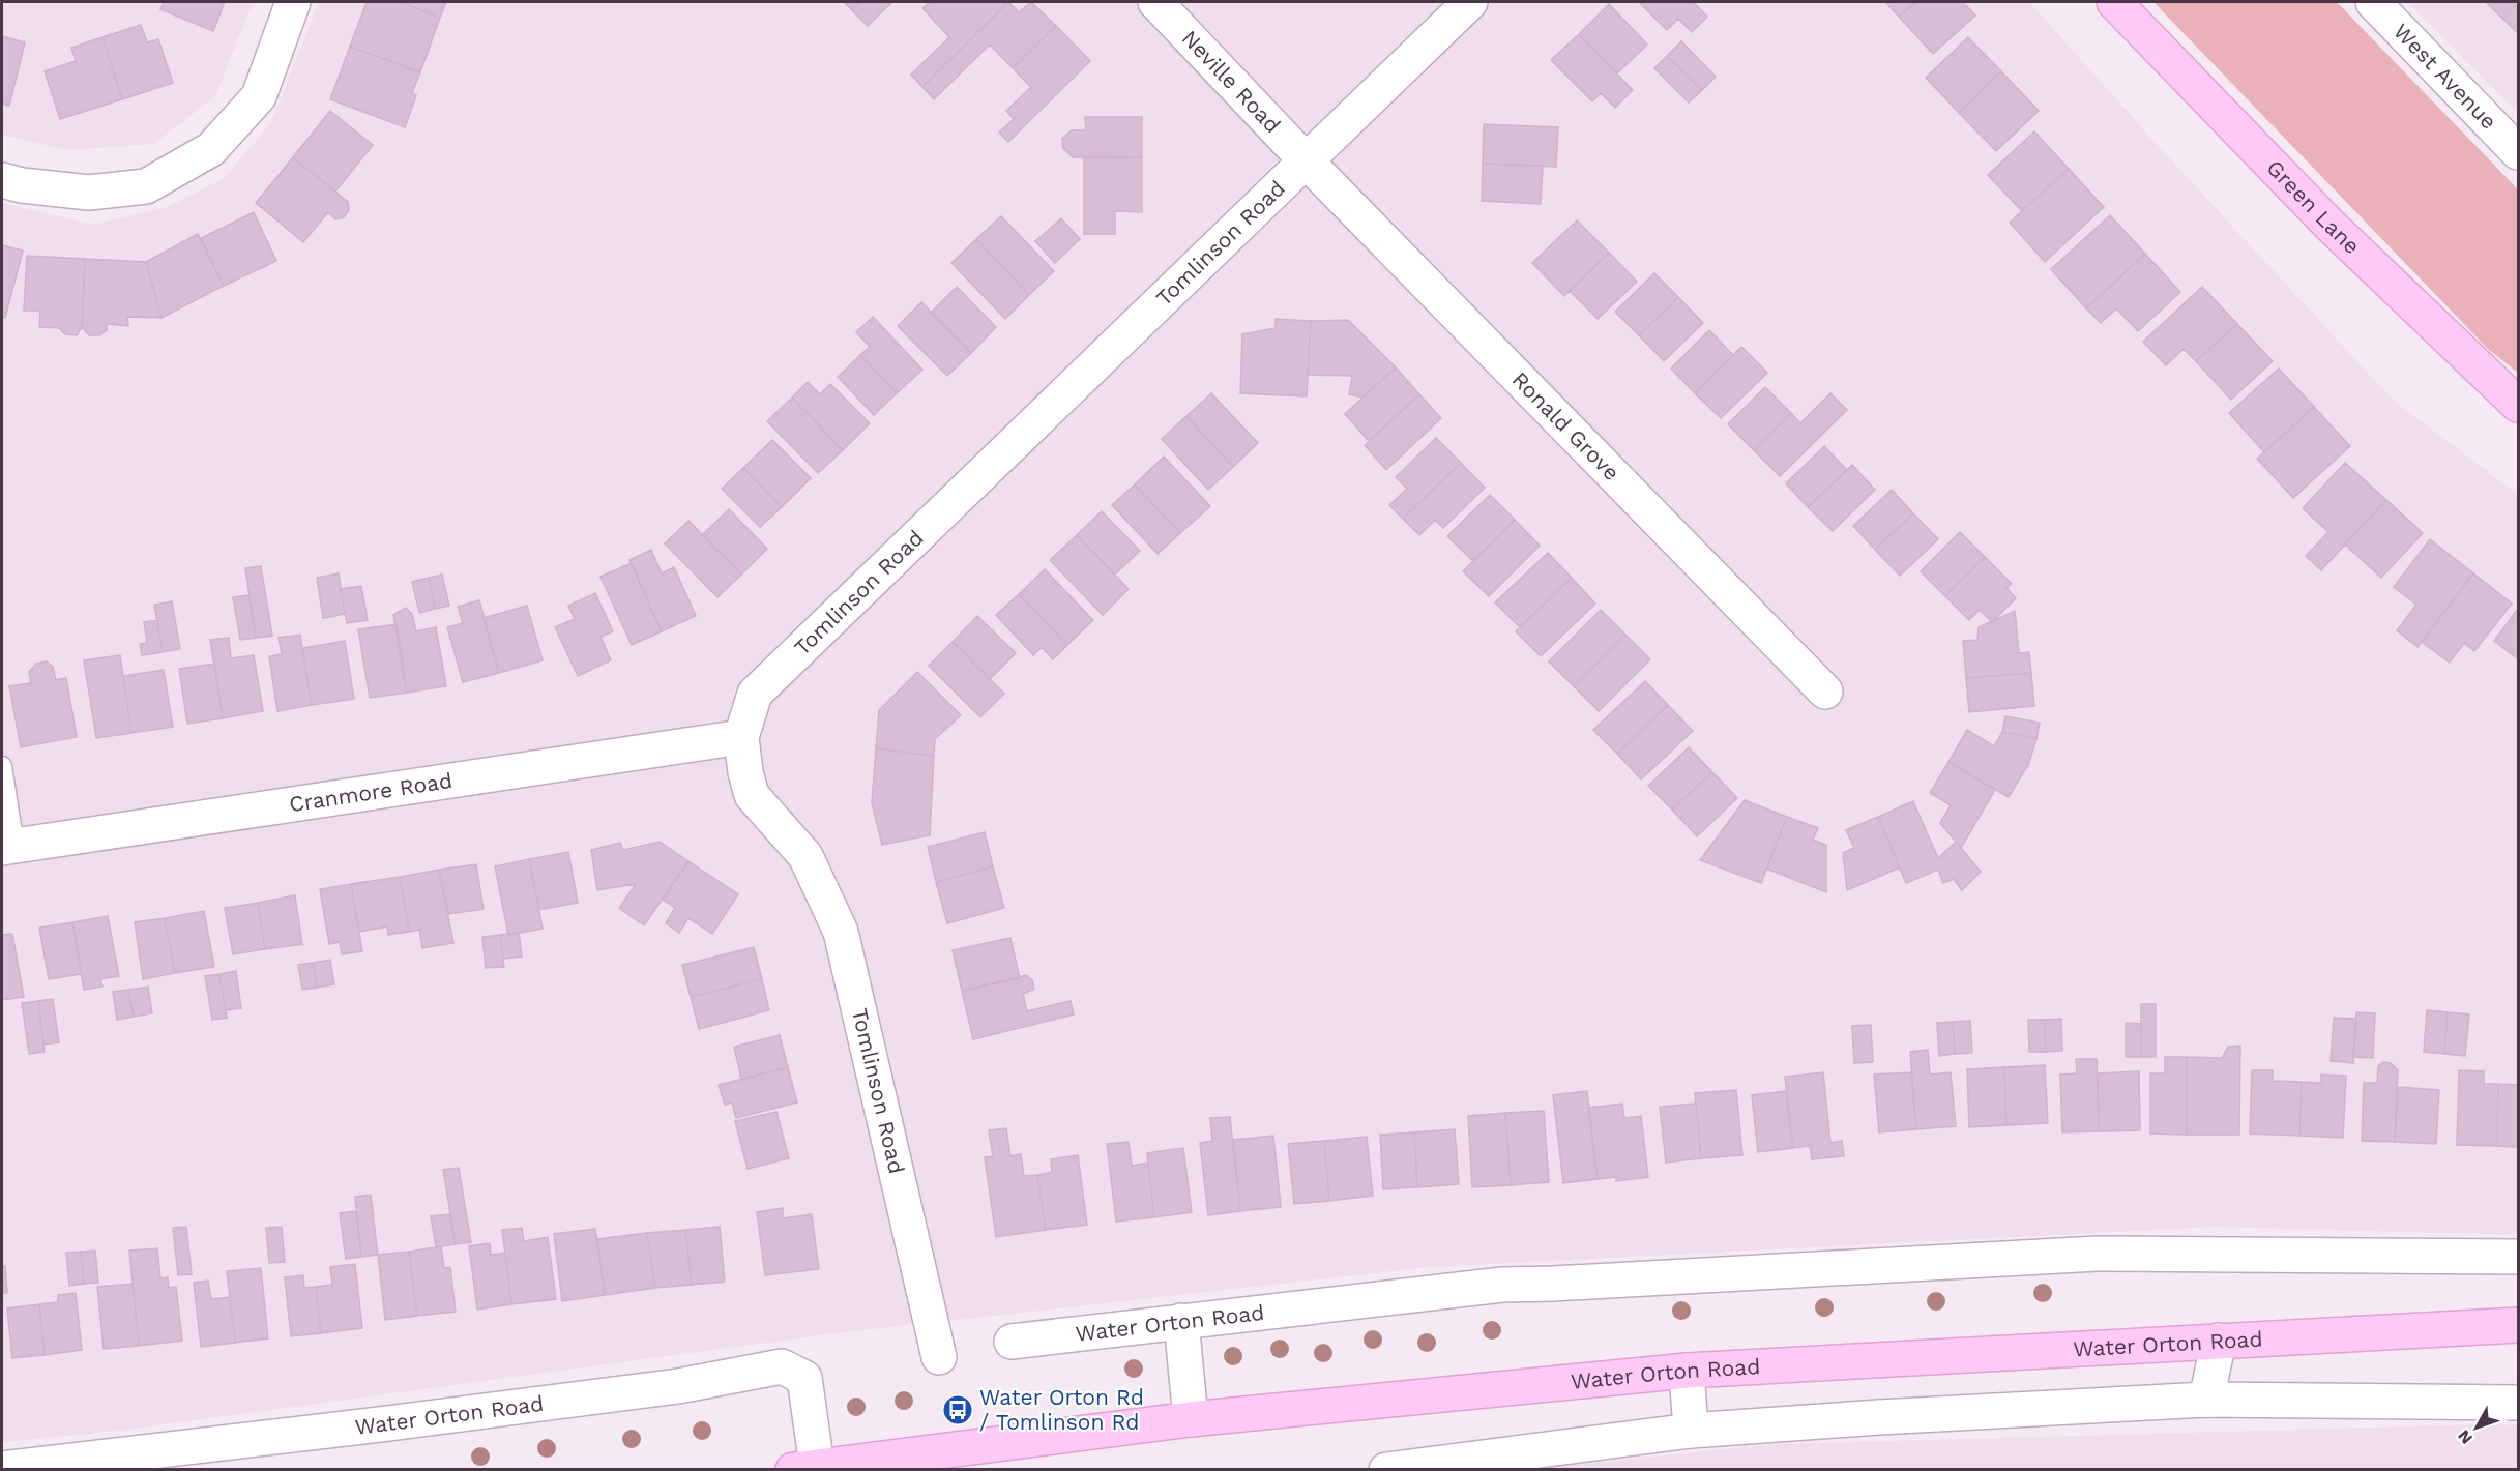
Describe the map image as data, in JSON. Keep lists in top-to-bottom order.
{
  "streets": {
    "main road": ["Green Lane", "Water Orton Road"],
    "street": [
      "West Avenue",
      "Neville Road",
      "Tomlinson Road",
      "Ronald Grove",
      "Cranmore Road"
    ]
  },
  "crossings": [
    ["Neville Road", "Tomlinson Road"],
    ["Neville Road", "Ronald Grove"],
    ["Tomlinson Road", "Ronald Grove"],
    ["Tomlinson Road", "Cranmore Road"]
  ],
  "places": {
    "bus stop": ["Water Orton Rd / Tomlinson Rd"]
  },
  "north": "bottom left"
}
